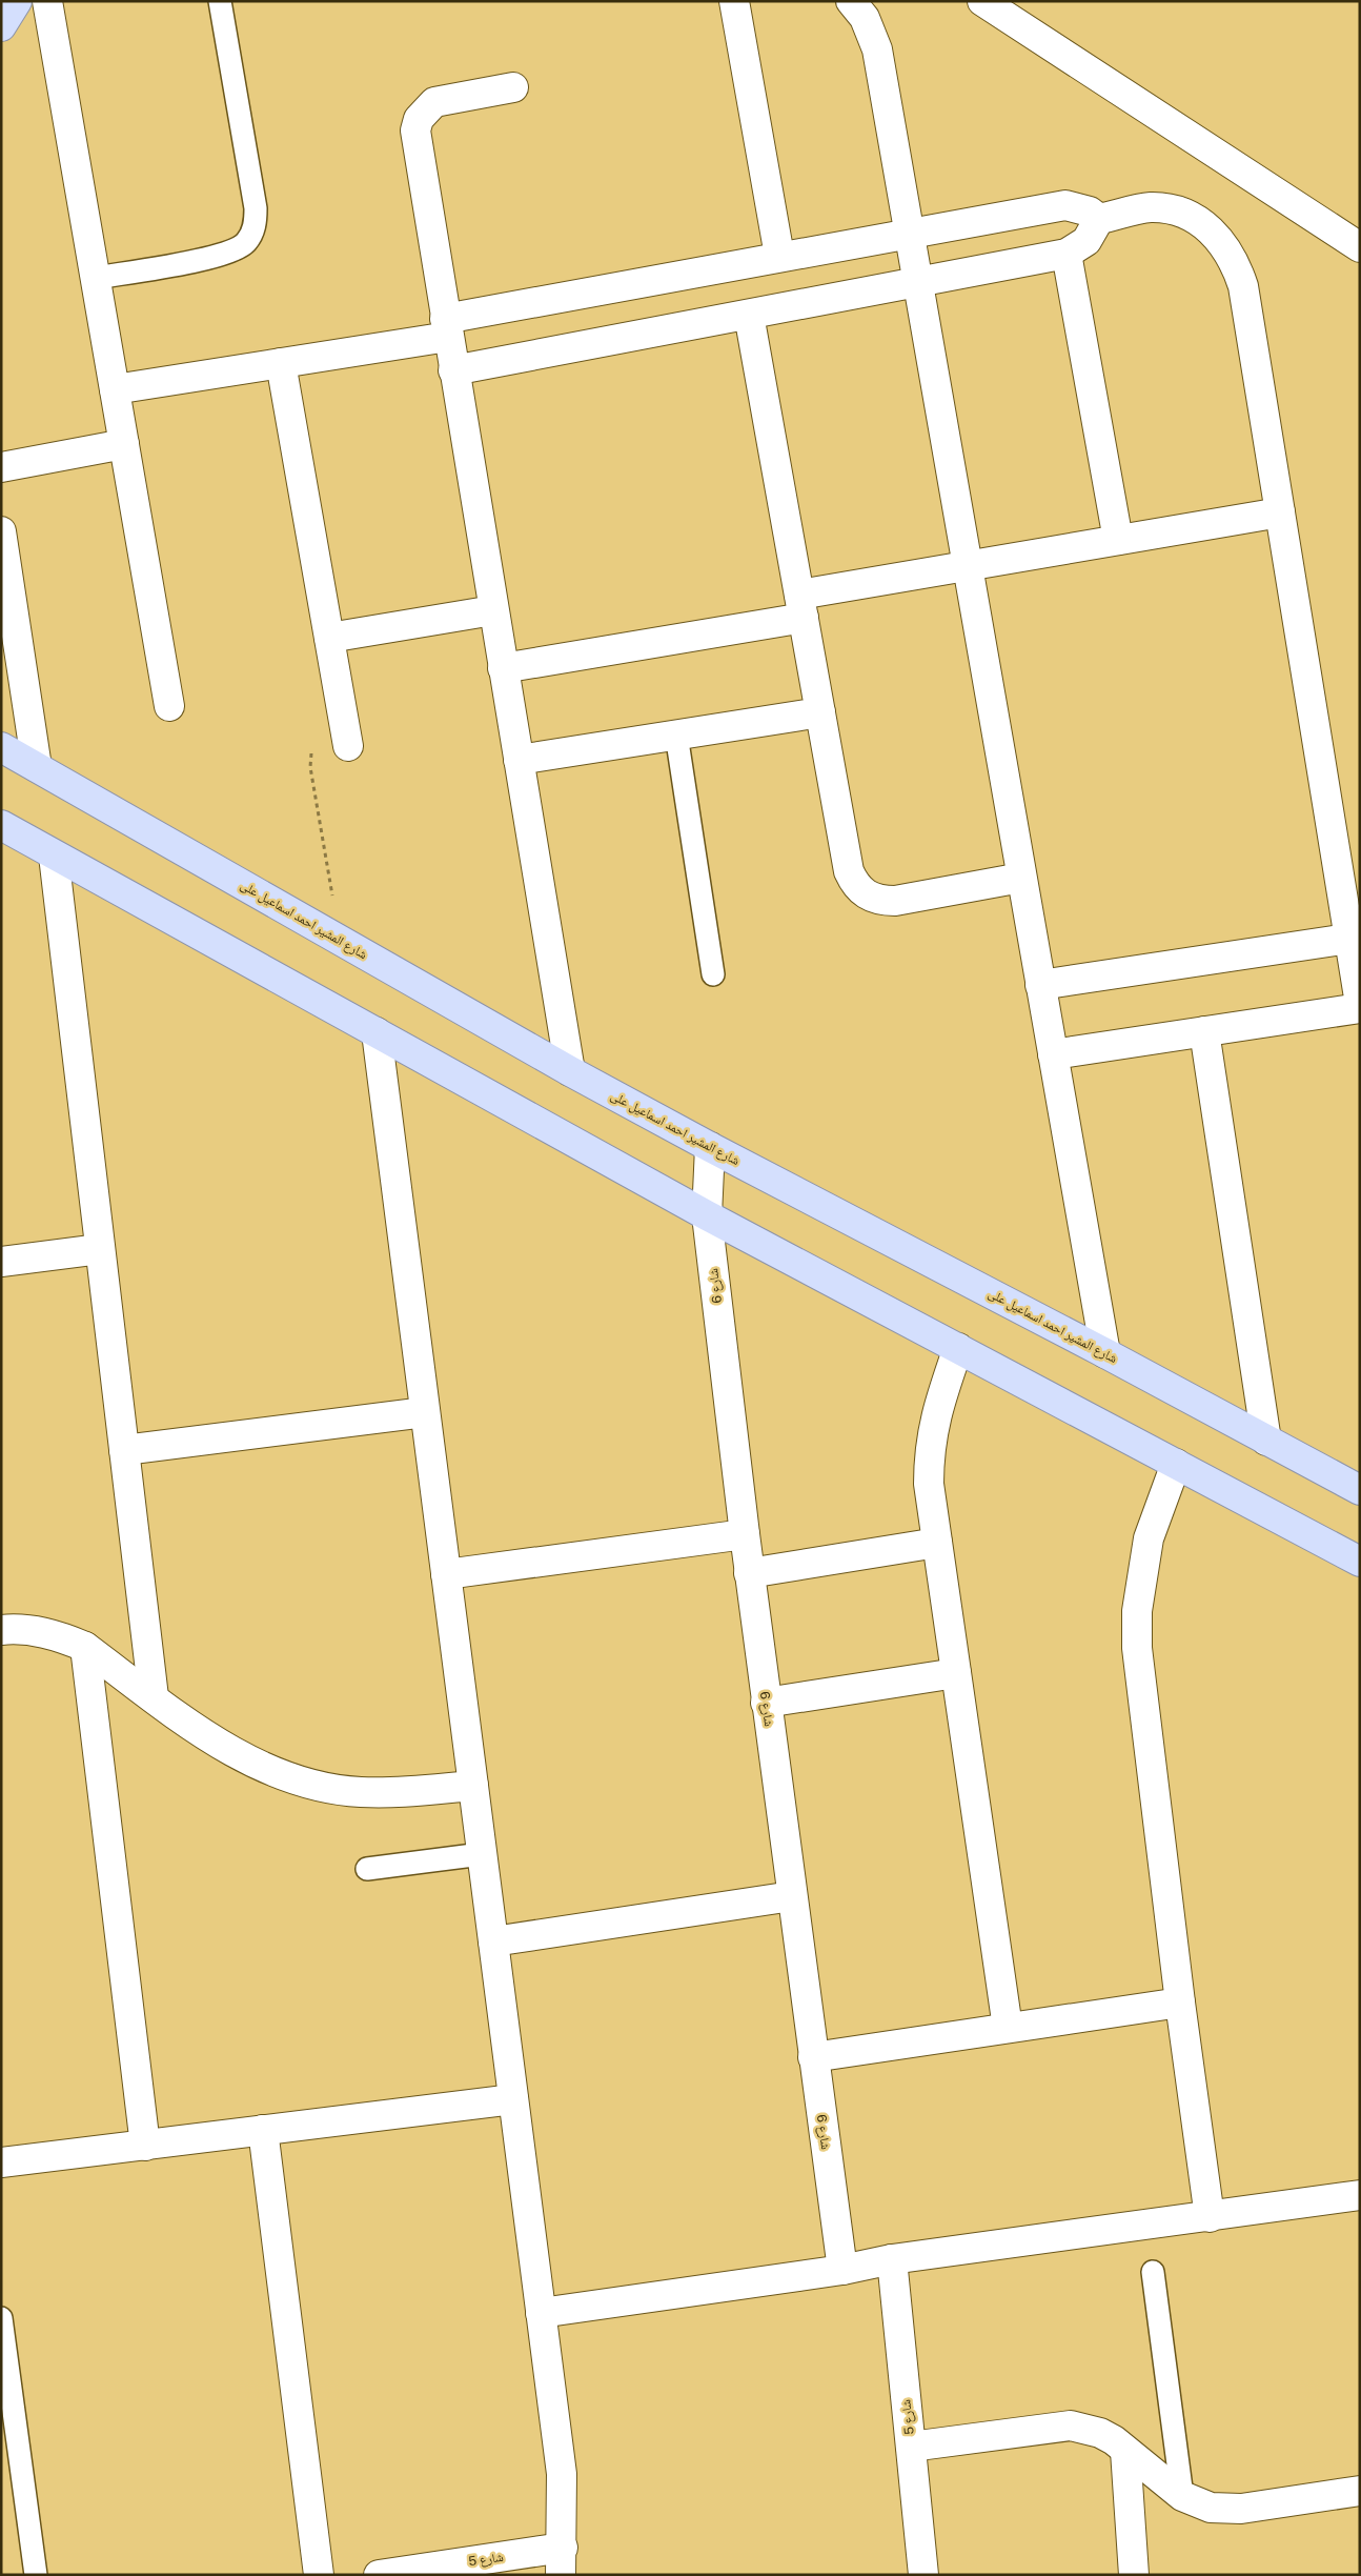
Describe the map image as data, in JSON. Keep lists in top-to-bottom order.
{
  "streets": {
    "main road": ["شارع المشير احمد اسماعيل على"],
    "street": ["شارع 6", "شارع 5"]
  },
  "crossings": [
    ["شارع المشير احمد اسماعيل على", "شارع 6"]
  ]
}
